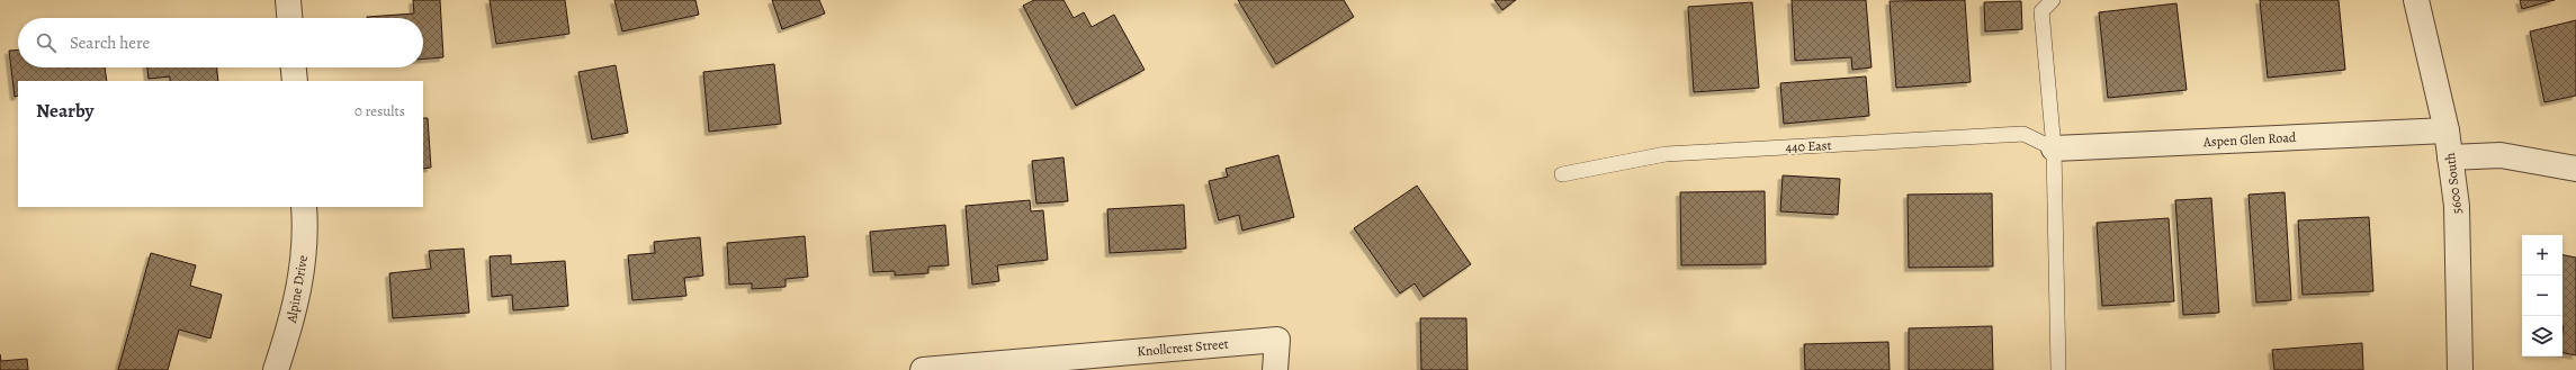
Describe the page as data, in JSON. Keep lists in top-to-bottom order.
{
  "streets": {
    "street": [
      "Aspen Glen Road",
      "5600 South",
      "Alpine Drive",
      "Knollcrest Street"
    ],
    "lane": ["440 East"]
  },
  "crossings": [
    ["Aspen Glen Road", "440 East"],
    ["Aspen Glen Road", "5600 South"]
  ],
  "page": {
    "search": "Search here",
    "heading": ["Nearby", "0 results"],
    "map_buttons": ["+", "−"]
  }
}
